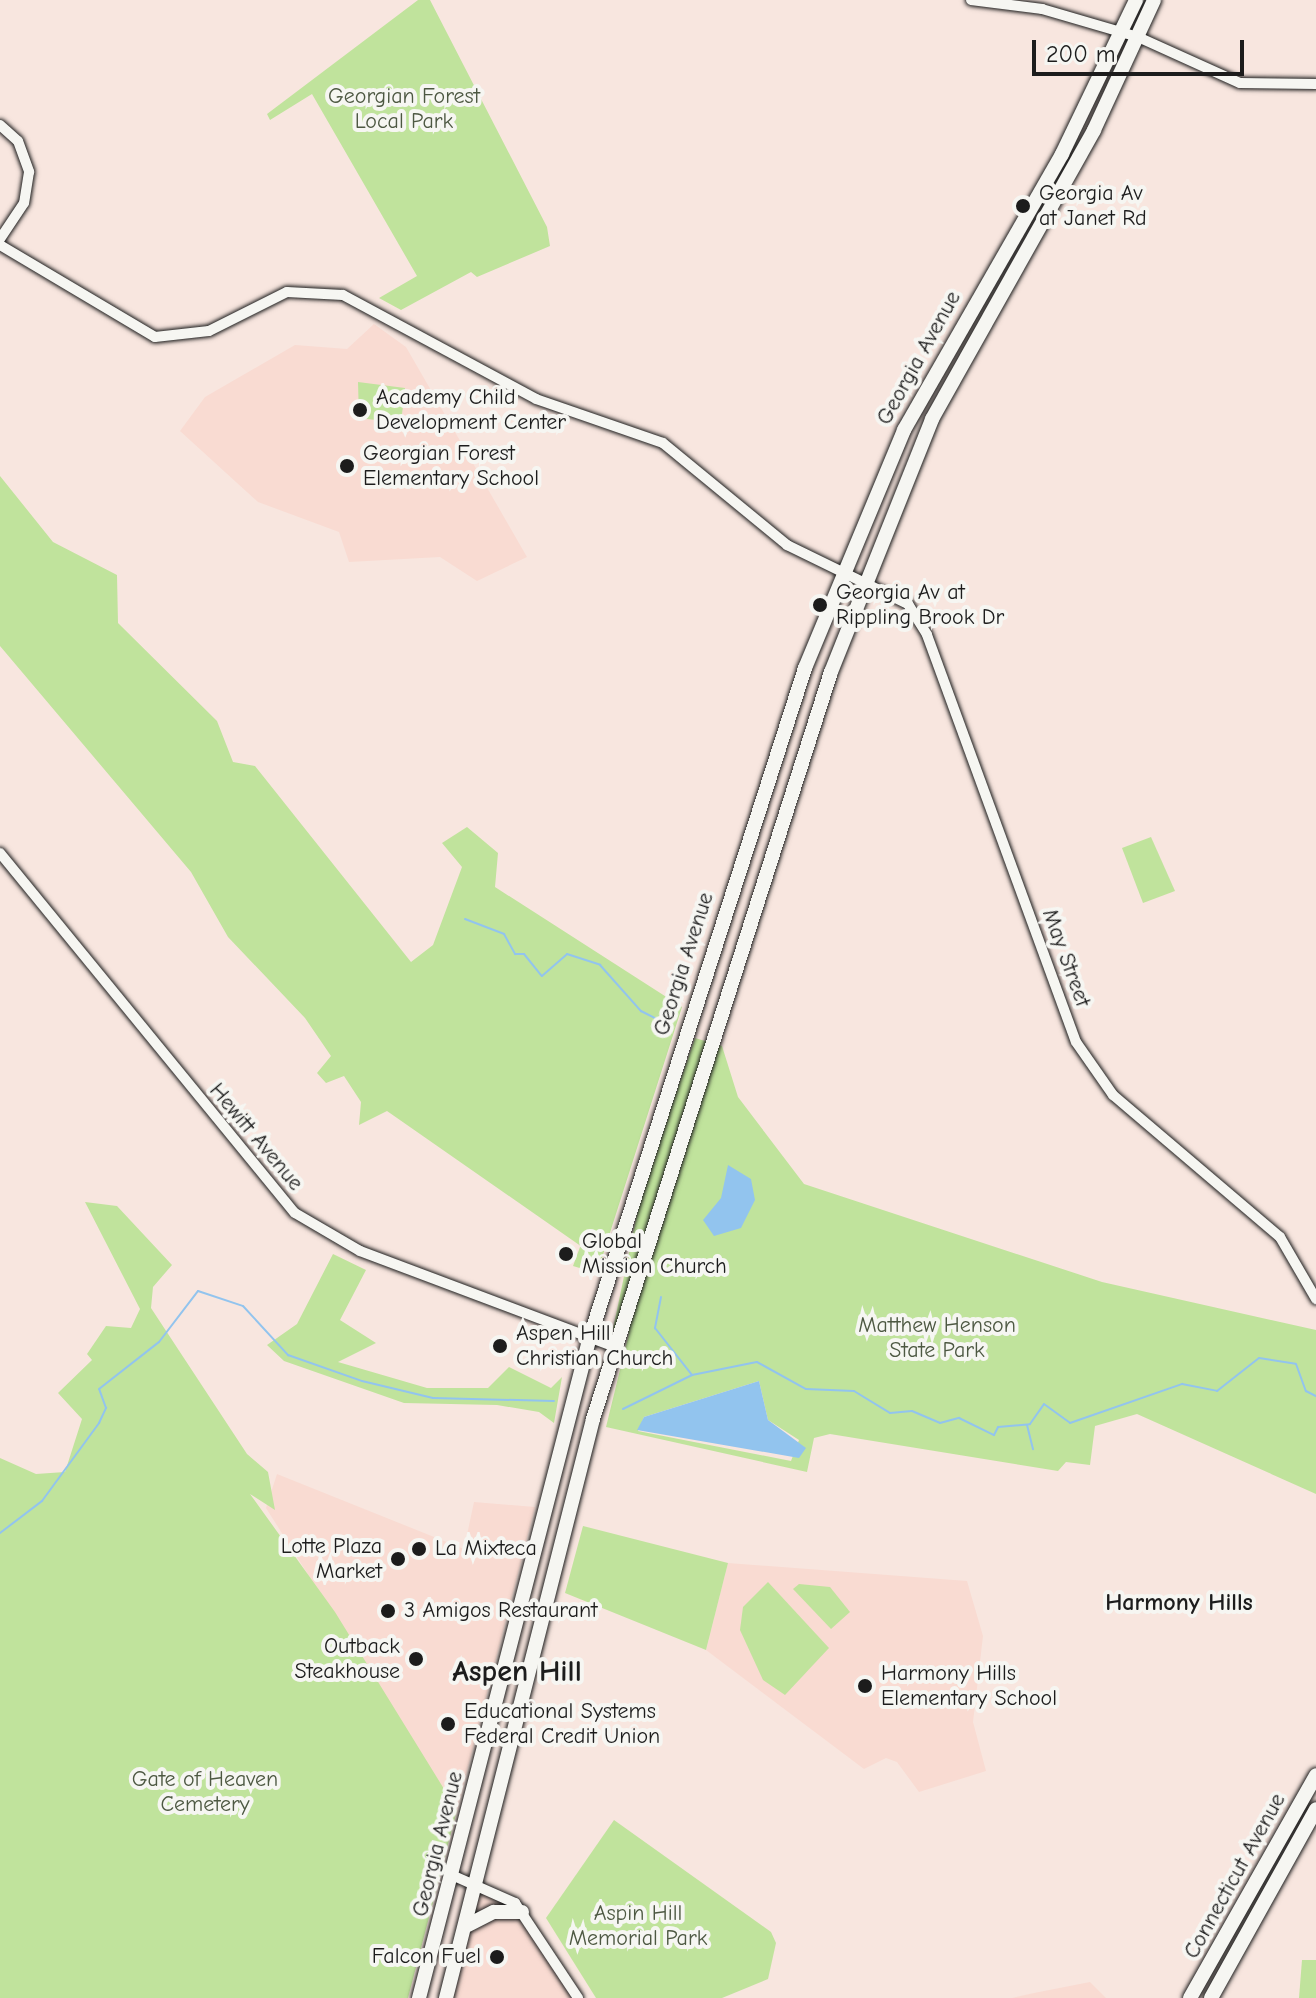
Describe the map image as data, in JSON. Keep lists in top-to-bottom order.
{
  "streets": {
    "main road": ["Georgia Avenue", "Connecticut Avenue"],
    "street": ["May Street", "Hewitt Avenue"]
  },
  "crossings": [
    ["Georgia Avenue", "May Street"],
    ["Georgia Avenue", "Hewitt Avenue"]
  ],
  "districts": ["Harmony Hills", "Aspen Hill"],
  "parks": [
    "Georgian Forest Local Park",
    "Matthew Henson State Park",
    "Gate of Heaven Cemetery",
    "Aspin Hill Memorial Park"
  ],
  "places": [
    "Georgia Av at Janet Rd",
    "Academy Child Development Center",
    "Georgian Forest Elementary School",
    "Georgia Av at Rippling Brook Dr",
    "Global Mission Church",
    "Aspen Hill Christian Church",
    "La Mixteca",
    "Lotte Plaza Market",
    "3 Amigos Restaurant",
    "Outback Steakhouse",
    "Harmony Hills Elementary School",
    "Educational Systems Federal Credit Union",
    "Falcon Fuel"
  ],
  "scale_bar": "200 m"
}
